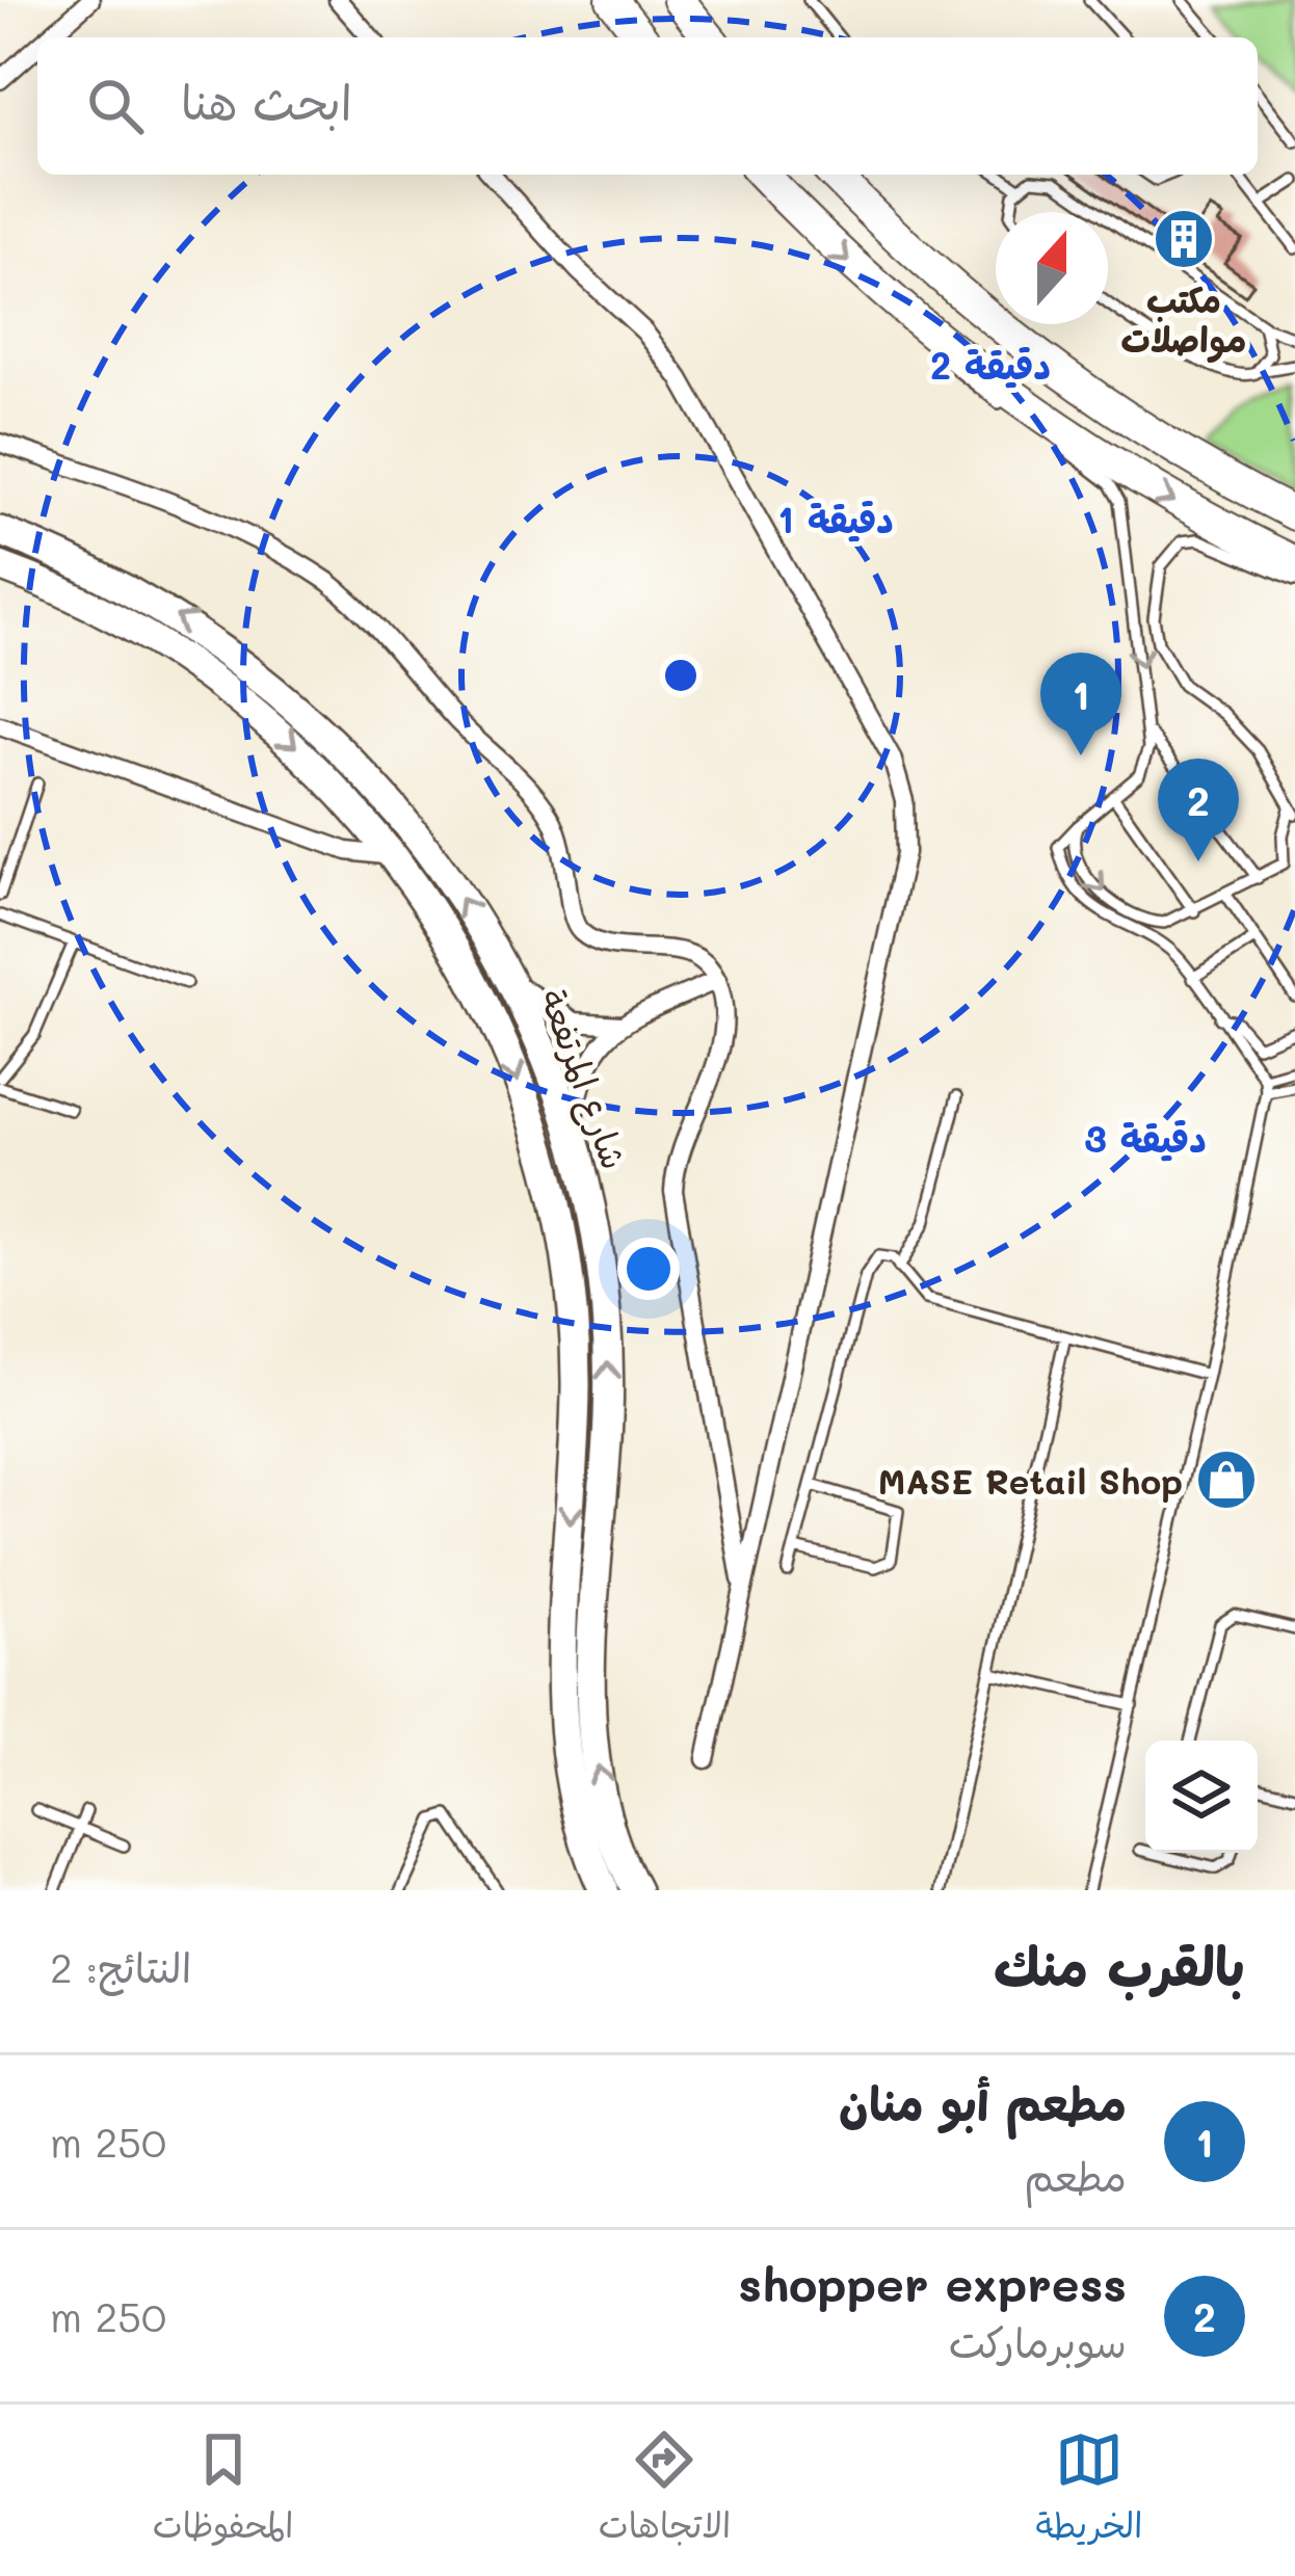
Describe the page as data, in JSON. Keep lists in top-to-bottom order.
{
  "streets": {
    "main road": ["شارع المرتفعة"]
  },
  "places": {
    "building": ["مكتب مواصلات"],
    "shop": ["MASE Retail Shop"]
  },
  "north": "top",
  "page": {
    "search": "ابحث هنا",
    "pins": ["1", "2"],
    "heading": ["بالقرب منك", "النتائج: 2"],
    "list": [
      {
        "mark": "1",
        "name": "مطعم أبو منان",
        "note": "مطعم",
        "value": "250 m"
      },
      {
        "mark": "2",
        "name": "shopper express",
        "note": "سوبرماركت",
        "value": "250 m"
      }
    ],
    "nav": ["الخريطة", "الاتجاهات", "المحفوظات"]
  },
  "rings": ["2 دقيقة", "1 دقيقة", "3 دقيقة"]
}
